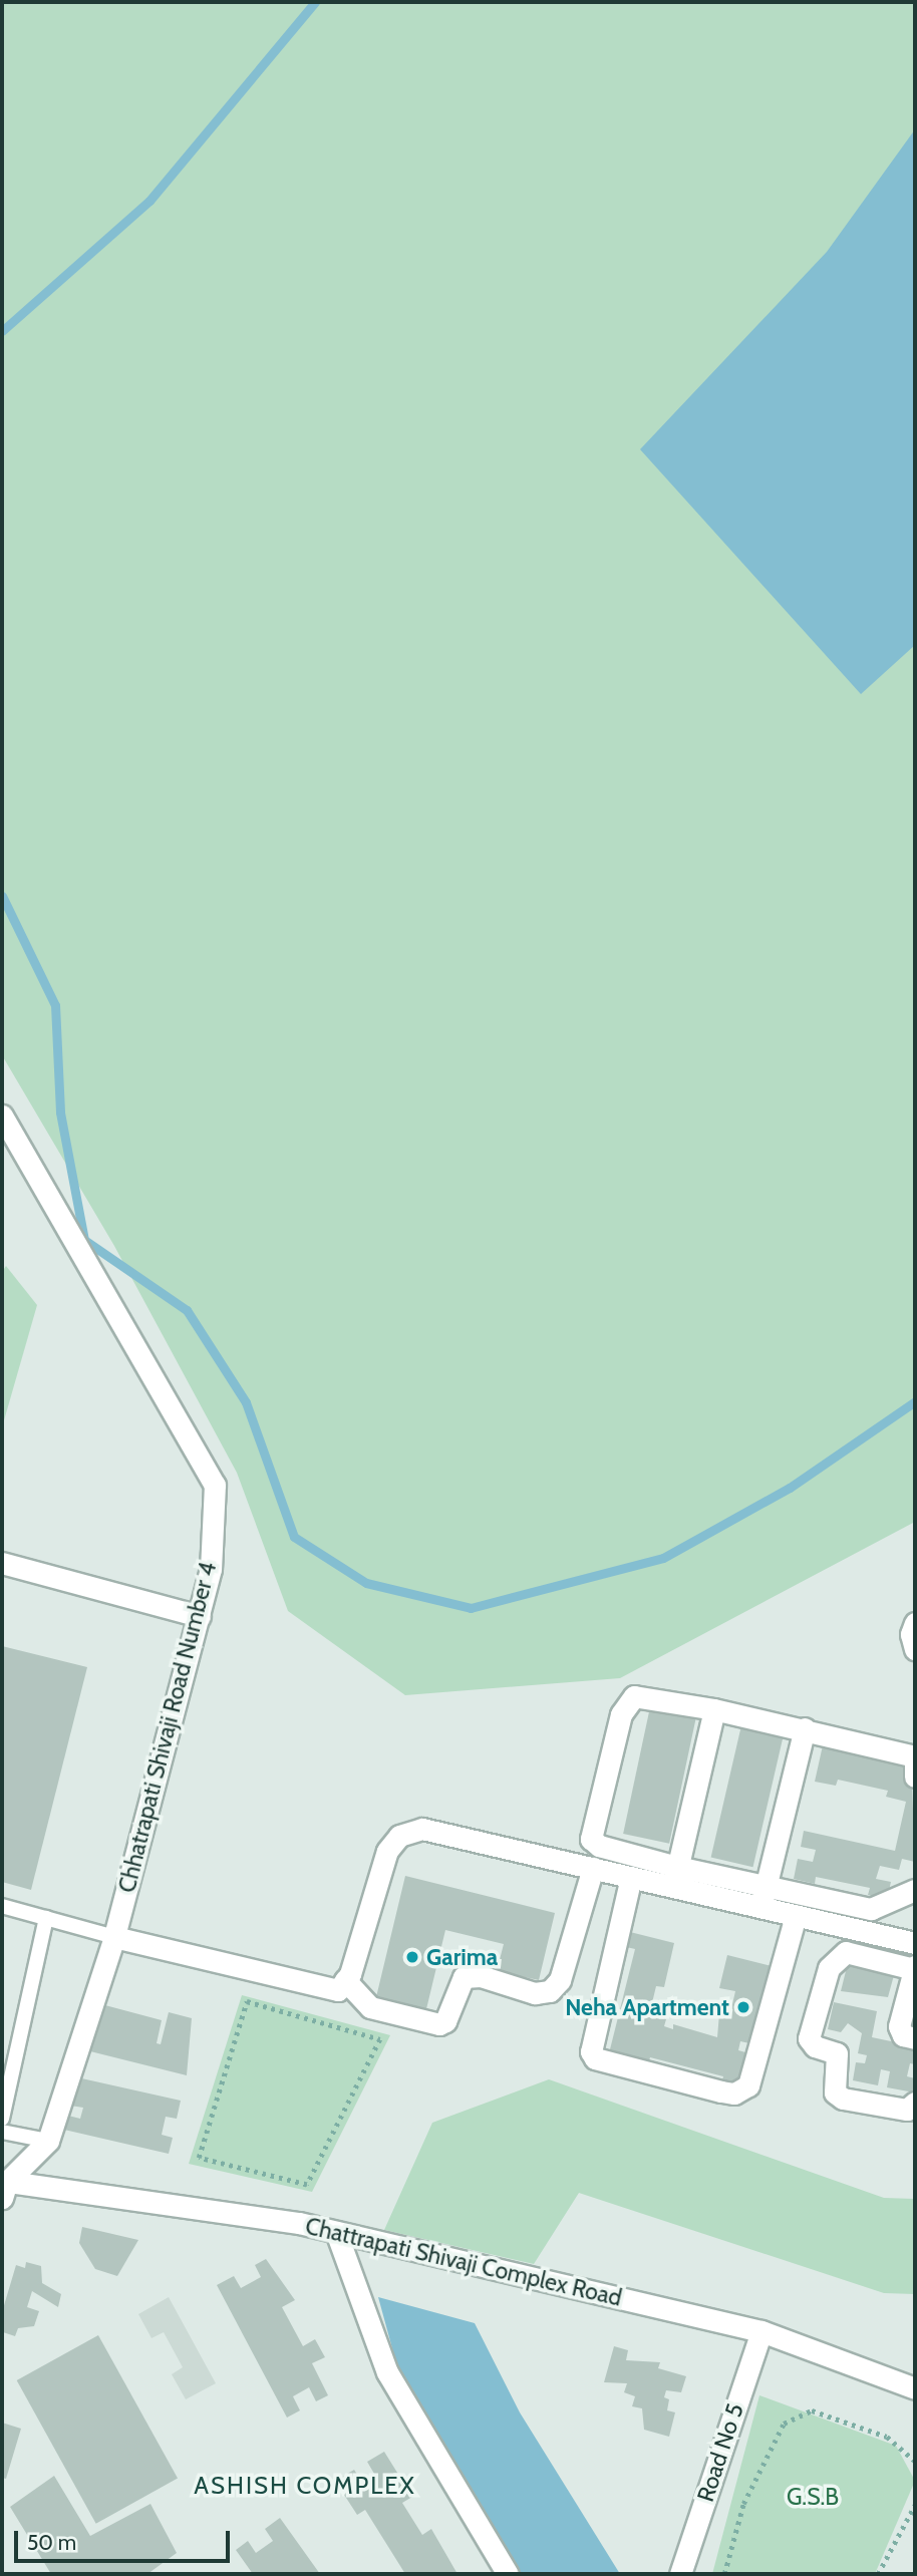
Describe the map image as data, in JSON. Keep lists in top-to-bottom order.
{
  "streets": {
    "street": ["Chhatrapati Shivaji Road Number 4", "Chattrapati Shivaji Complex Road", "Road No 5"]
  },
  "crossings": [
    ["Chhatrapati Shivaji Road Number 4", "Chattrapati Shivaji Complex Road"],
    ["Chattrapati Shivaji Complex Road", "Road No 5"]
  ],
  "districts": ["ASHISH COMPLEX"],
  "parks": ["G.S.B"],
  "places": ["Garima", "Neha Apartment"],
  "scale_bar": "50 m"
}
